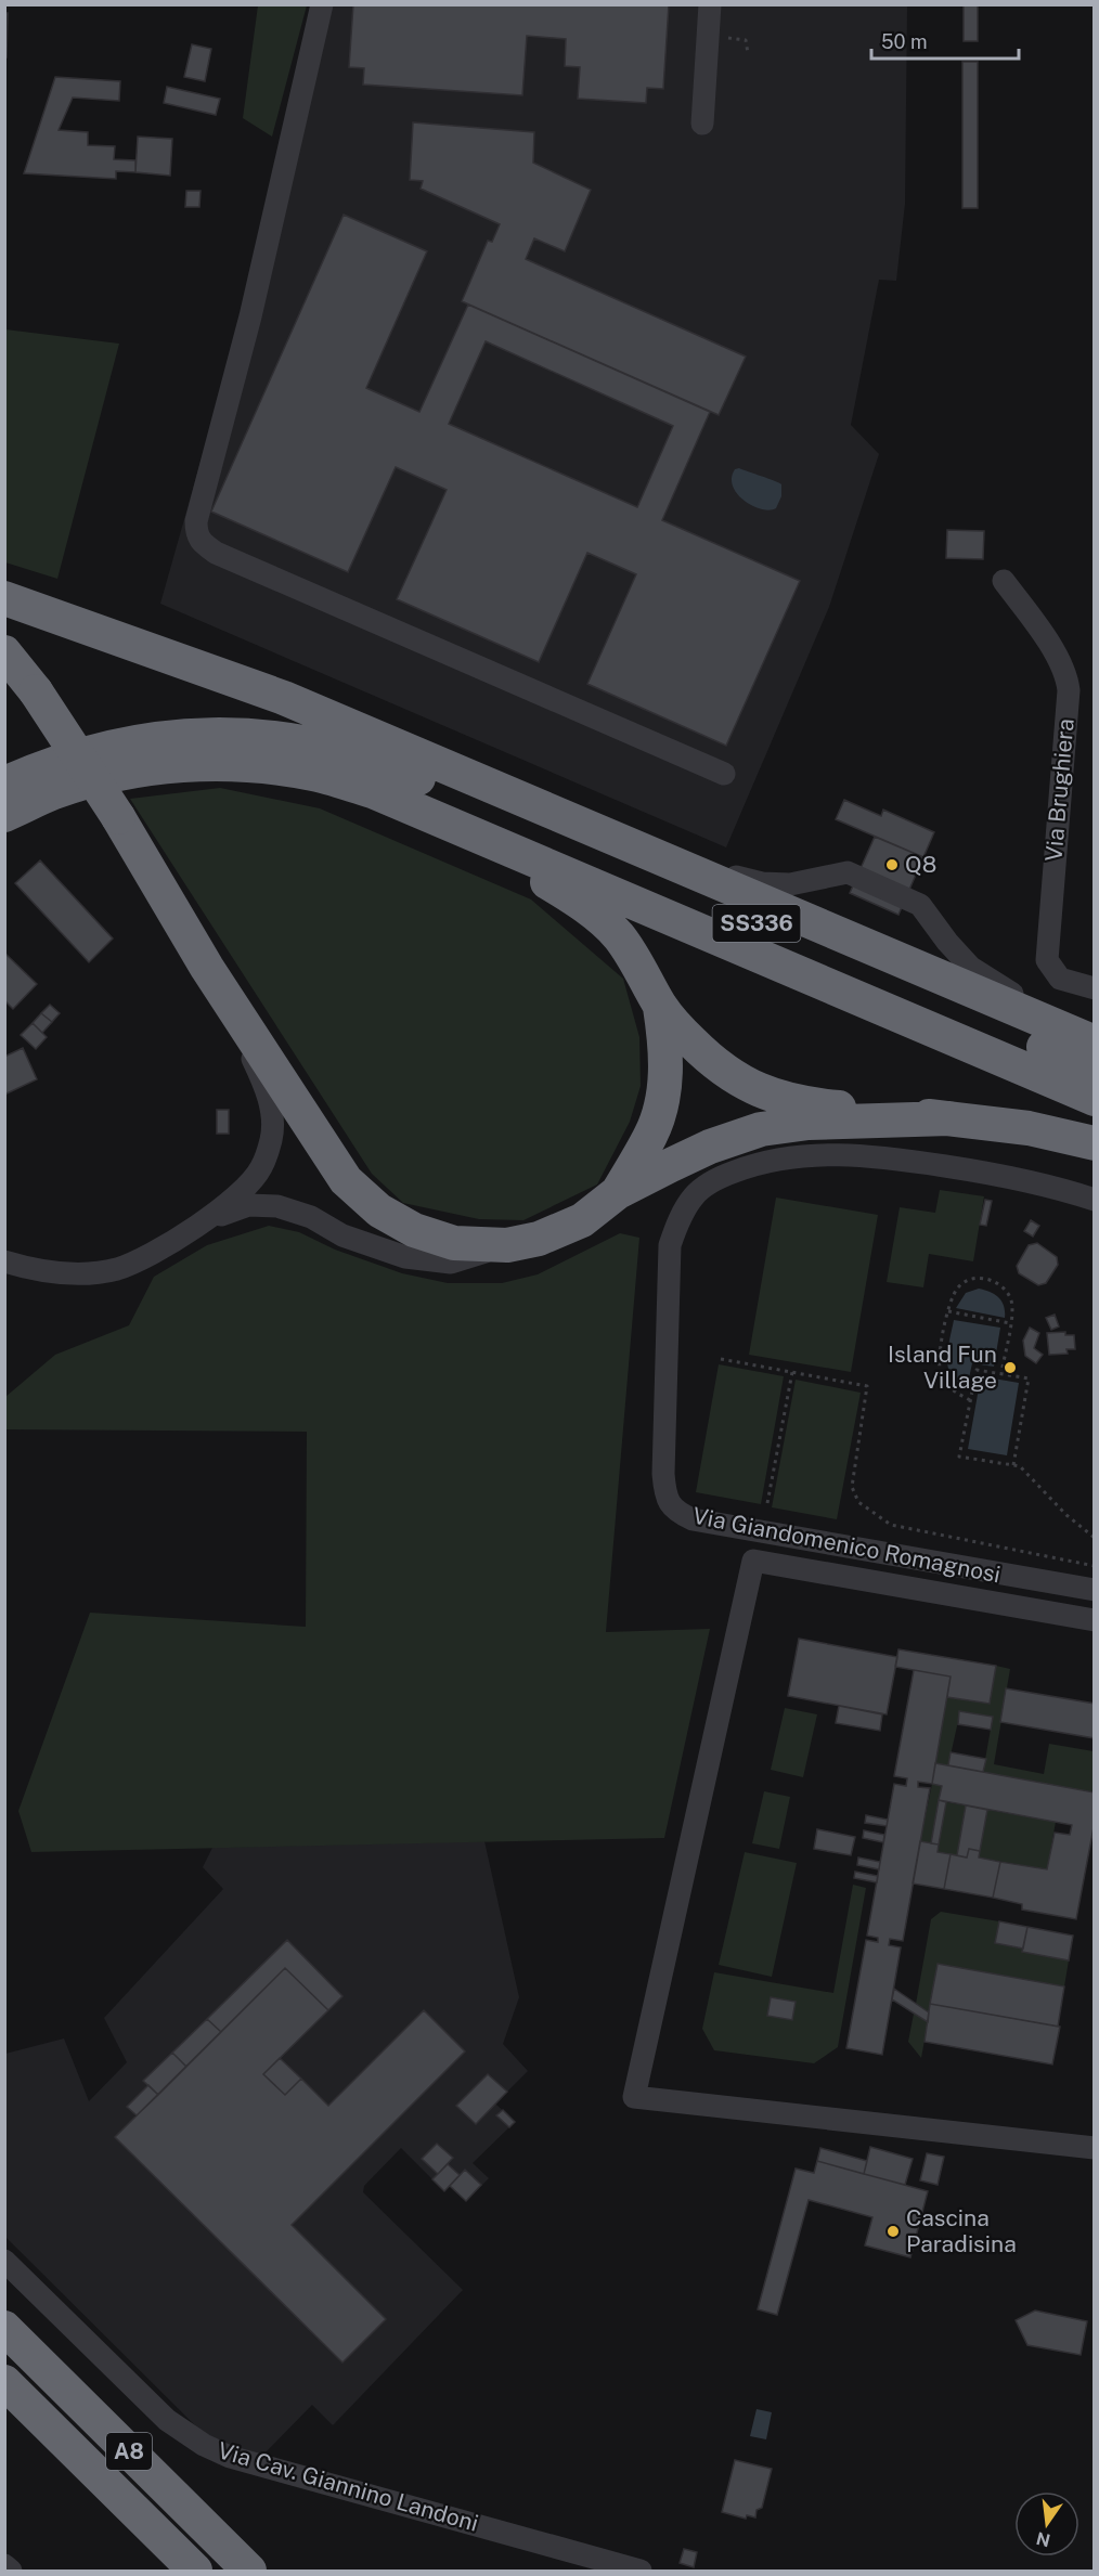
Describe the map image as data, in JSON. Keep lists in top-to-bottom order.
{
  "streets": {
    "highway": ["SS336", "A8"],
    "street": ["Via Brughiera", "Via Giandomenico Romagnosi", "Via Cav. Giannino Landoni"]
  },
  "places": ["Q8", "Island Fun Village", "Cascina Paradisina"],
  "scale_bar": "50 m",
  "north": "bottom"
}
